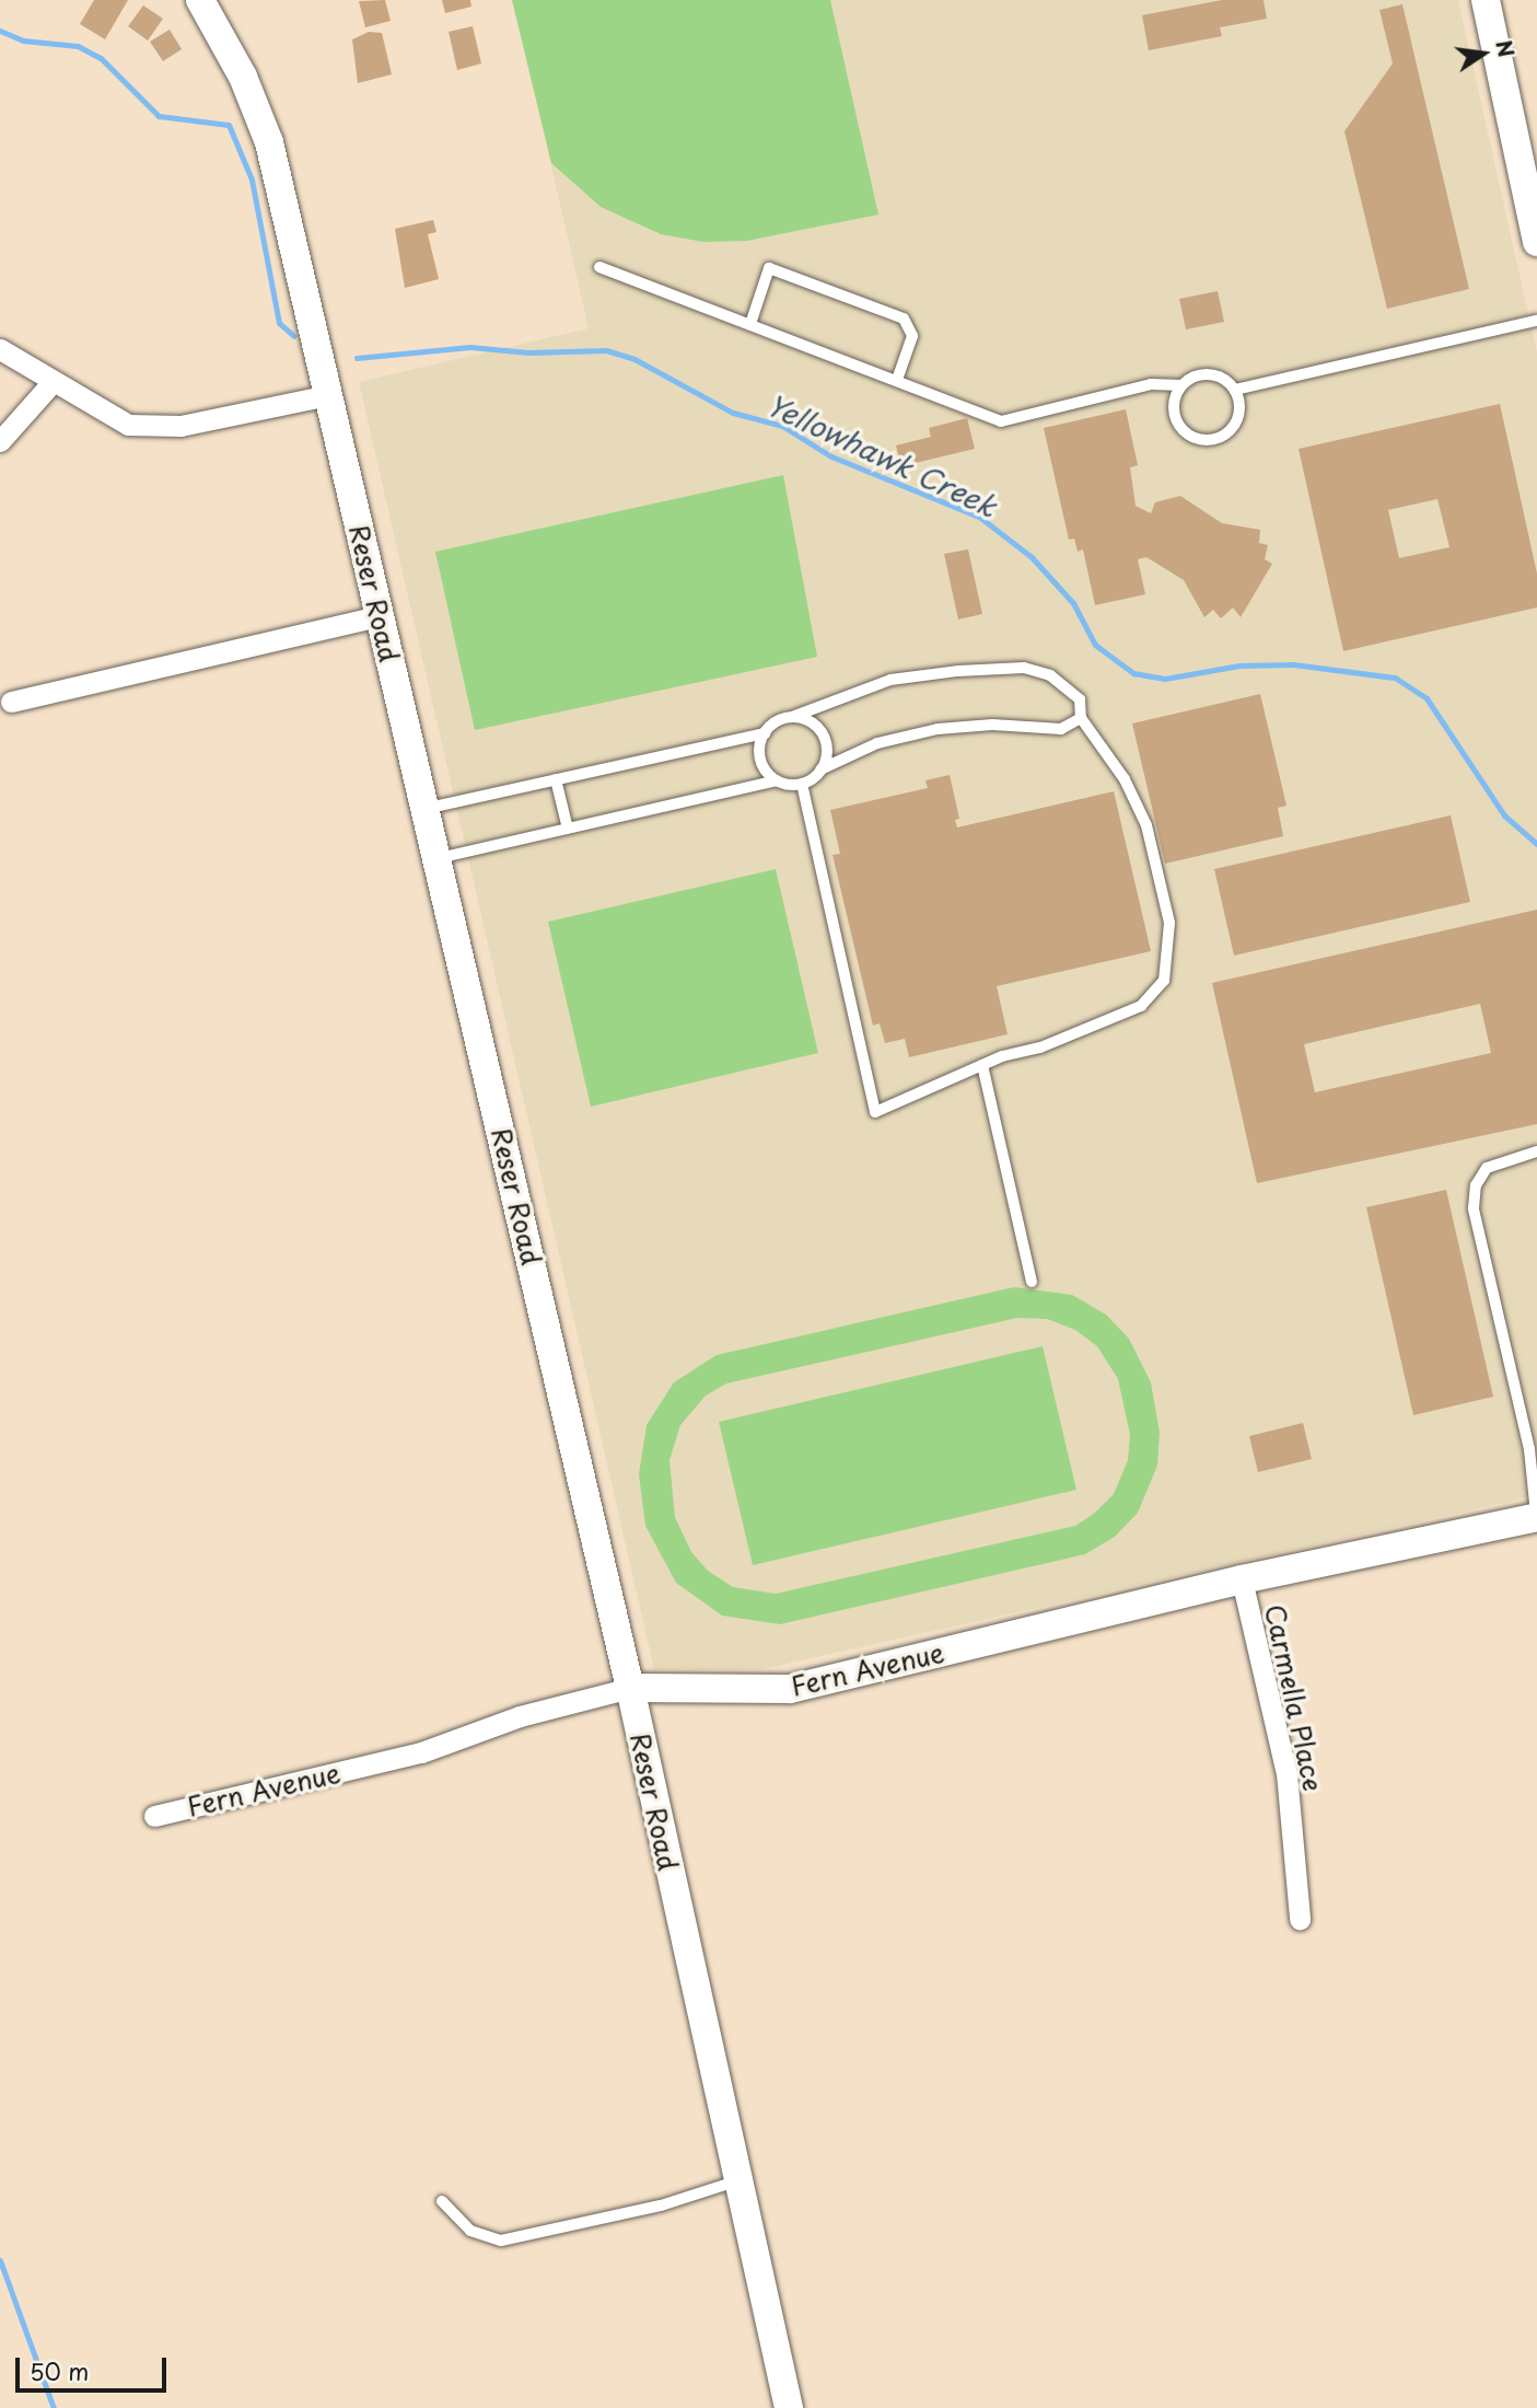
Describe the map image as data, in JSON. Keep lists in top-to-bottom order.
{
  "streets": {
    "main road": ["Reser Road", "Fern Avenue"],
    "street": ["Carmella Place"]
  },
  "crossings": [
    ["Reser Road", "Fern Avenue"],
    ["Fern Avenue", "Carmella Place"]
  ],
  "water": ["Yellowhawk Creek"],
  "scale_bar": "50 m",
  "north": "right"
}
